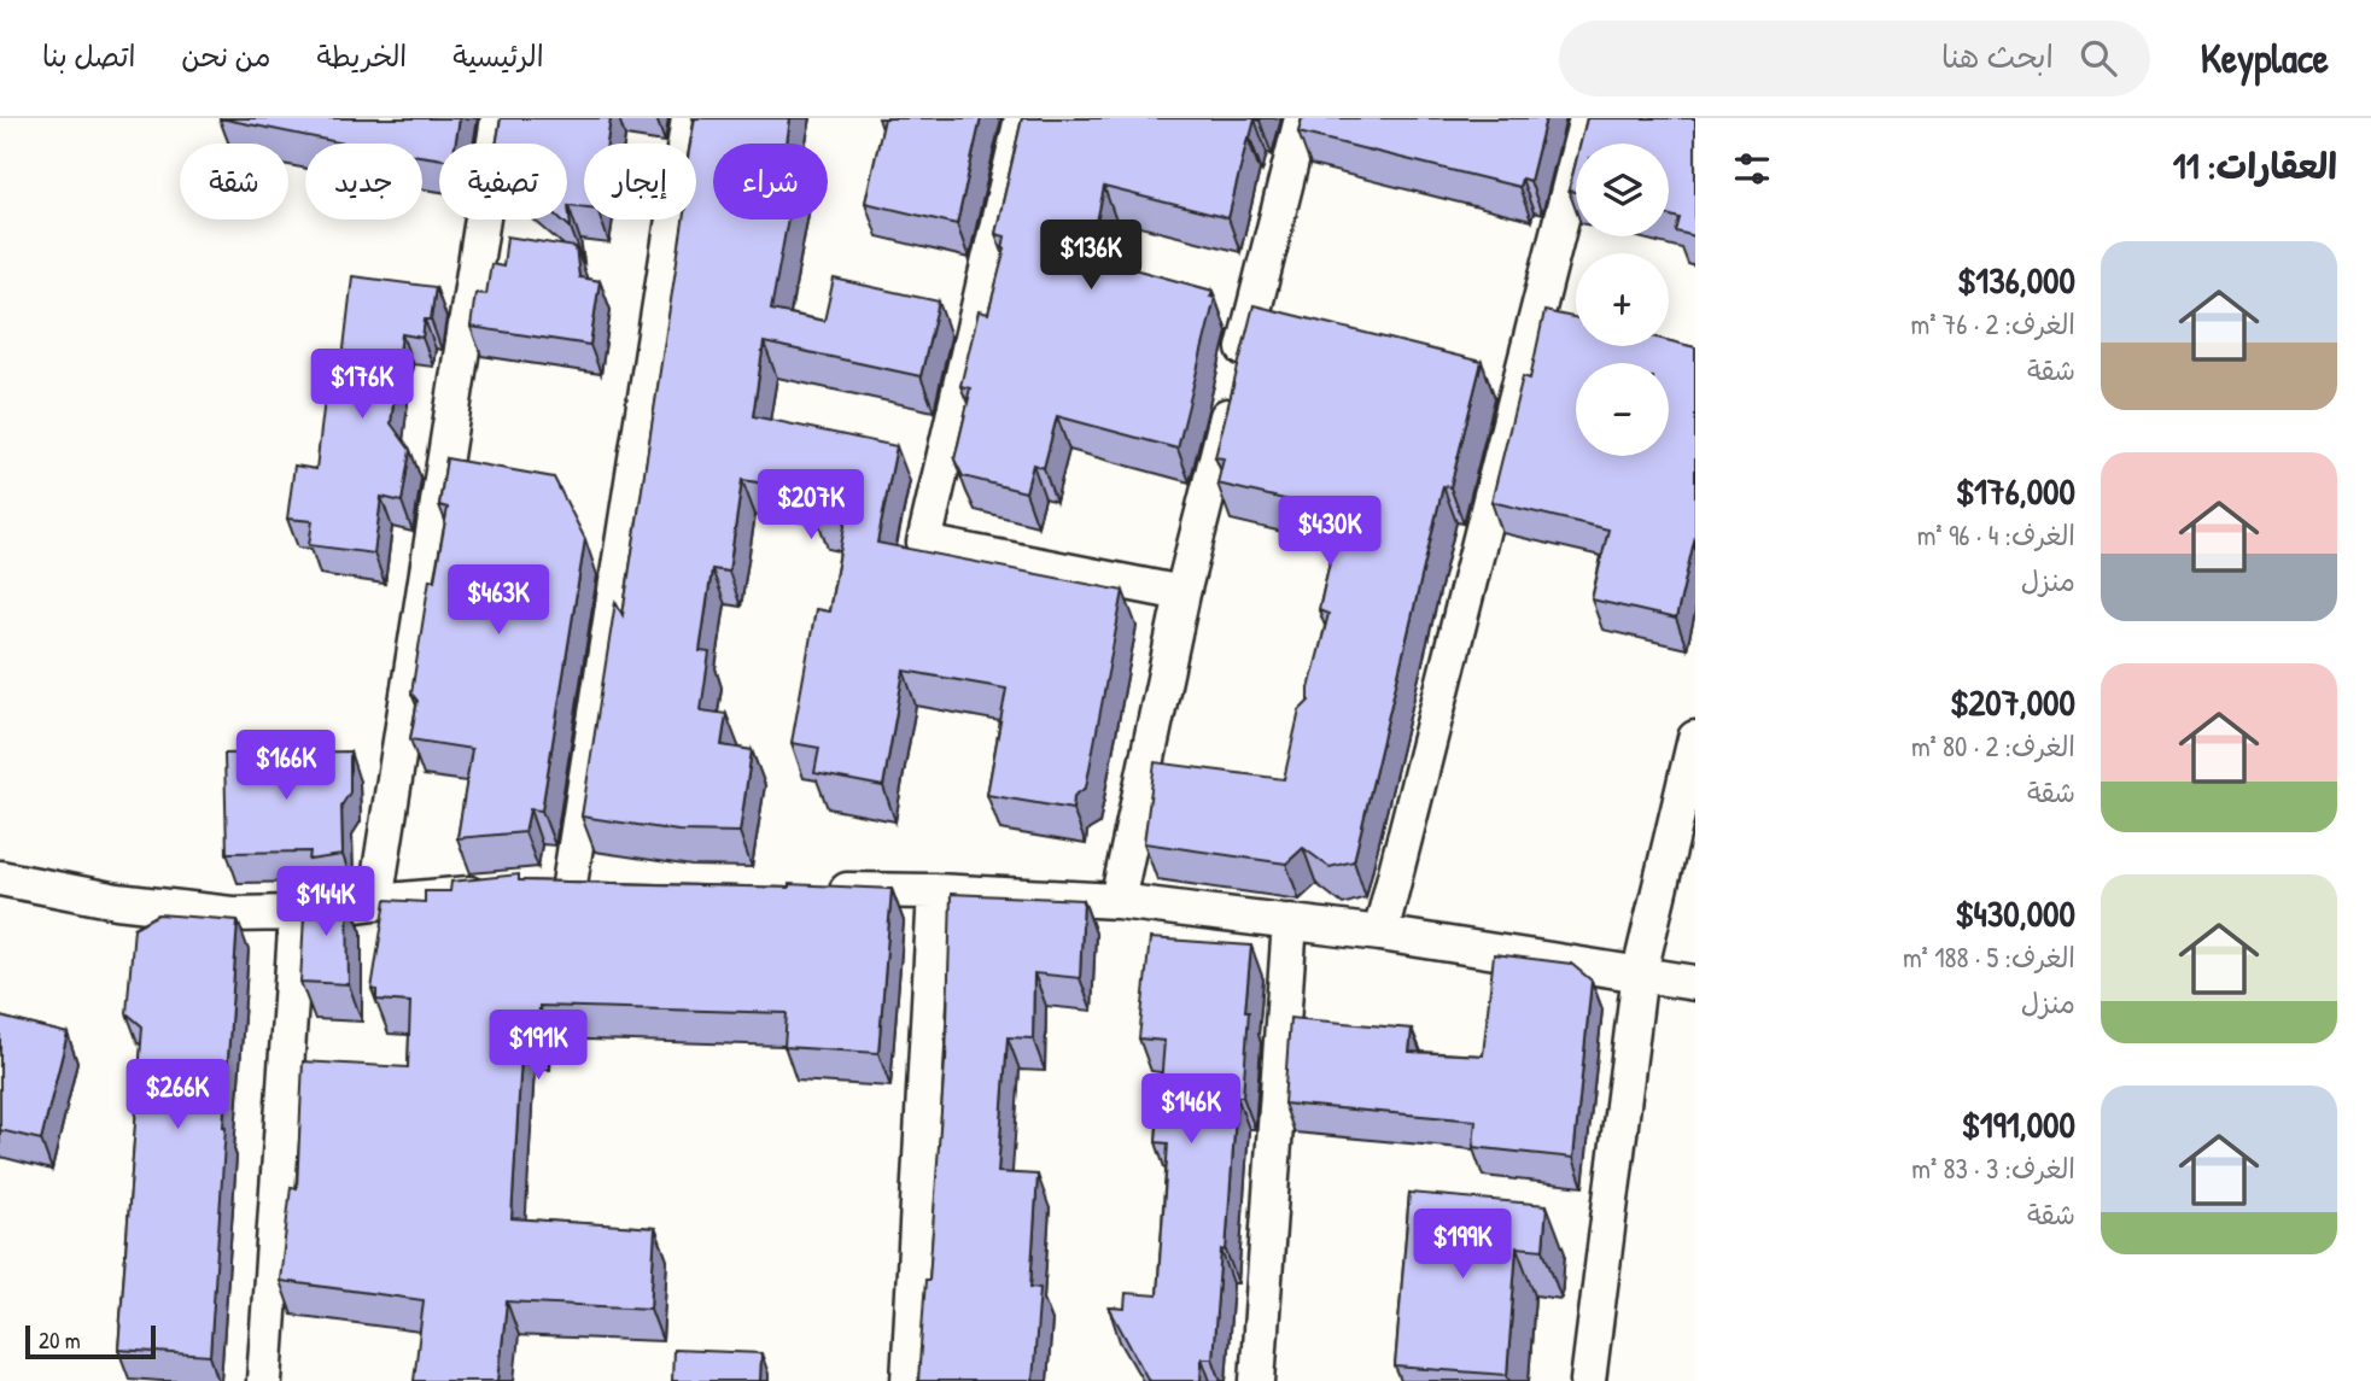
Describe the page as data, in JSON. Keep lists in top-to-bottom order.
{
  "scale_bar": "20 m",
  "page": {
    "header": "Keyplace",
    "search": "ابحث هنا",
    "nav": [
      "الرئيسية",
      "الخريطة",
      "من نحن",
      "اتصل بنا"
    ],
    "heading": "العقارات: 11",
    "map_buttons": ["+", "−"],
    "chip": [
      "شراء",
      "إيجار",
      "تصفية",
      "جديد",
      "شقة"
    ],
    "list": [
      {
        "name": "$136,000",
        "note": "الغرف: 2 · 76 m² · شقة"
      },
      {
        "name": "$176,000",
        "note": "الغرف: 4 · 96 m² · منزل"
      },
      {
        "name": "$207,000",
        "note": "الغرف: 2 · 80 m² · شقة"
      },
      {
        "name": "$430,000",
        "note": "الغرف: 5 · 188 m² · منزل"
      },
      {
        "name": "$191,000",
        "note": "الغرف: 3 · 83 m² · شقة"
      }
    ],
    "price": [
      "$136K",
      "$176K",
      "$207K",
      "$430K",
      "$463K",
      "$166K",
      "$144K",
      "$191K",
      "$266K",
      "$146K",
      "$199K"
    ],
    "scale": "20 m"
  }
}
